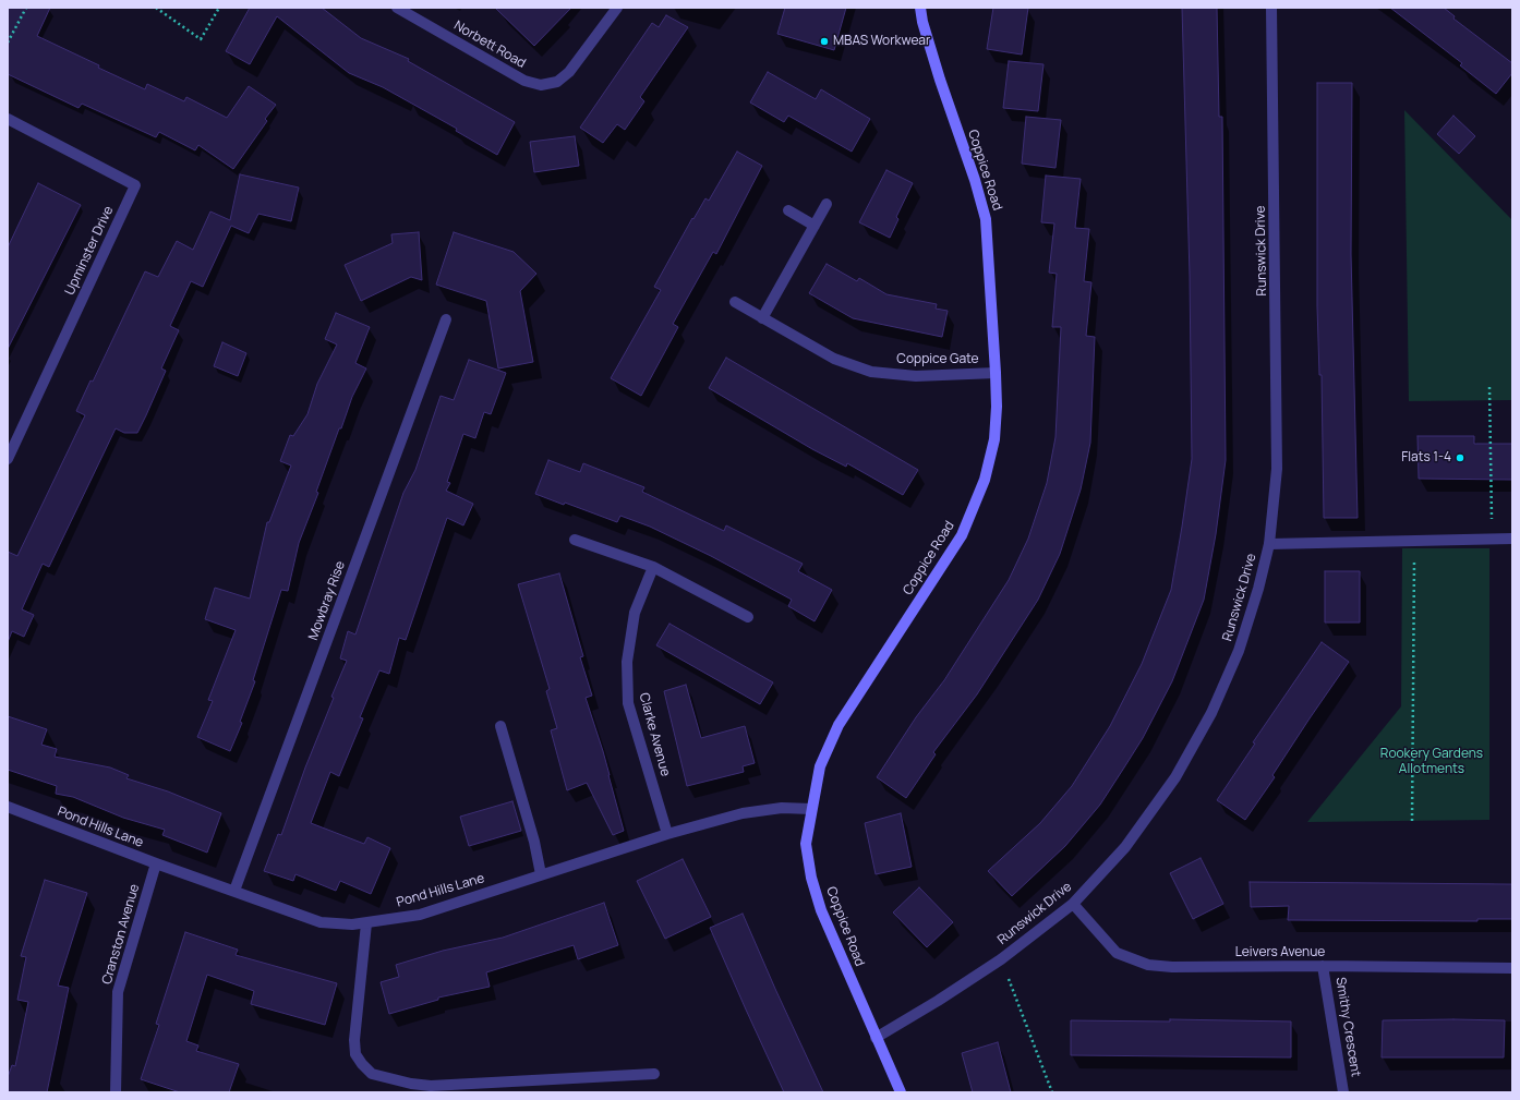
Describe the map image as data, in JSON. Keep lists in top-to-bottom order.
{
  "streets": {
    "street": [
      "Norbett Road",
      "Coppice Road",
      "Upminster Drive",
      "Runswick Drive",
      "Coppice Gate",
      "Mowbray Rise",
      "Clarke Avenue",
      "Pond Hills Lane",
      "Cranston Avenue",
      "Leivers Avenue",
      "Smithy Crescent"
    ]
  },
  "crossings": [
    ["Coppice Road", "Runswick Drive"],
    ["Coppice Road", "Coppice Gate"],
    ["Coppice Road", "Pond Hills Lane"],
    ["Runswick Drive", "Leivers Avenue"],
    ["Mowbray Rise", "Pond Hills Lane"],
    ["Clarke Avenue", "Pond Hills Lane"],
    ["Pond Hills Lane", "Cranston Avenue"],
    ["Leivers Avenue", "Smithy Crescent"]
  ],
  "parks": ["Rookery Gardens Allotments"],
  "places": ["MBAS Workwear", "Flats 1-4"]
}
